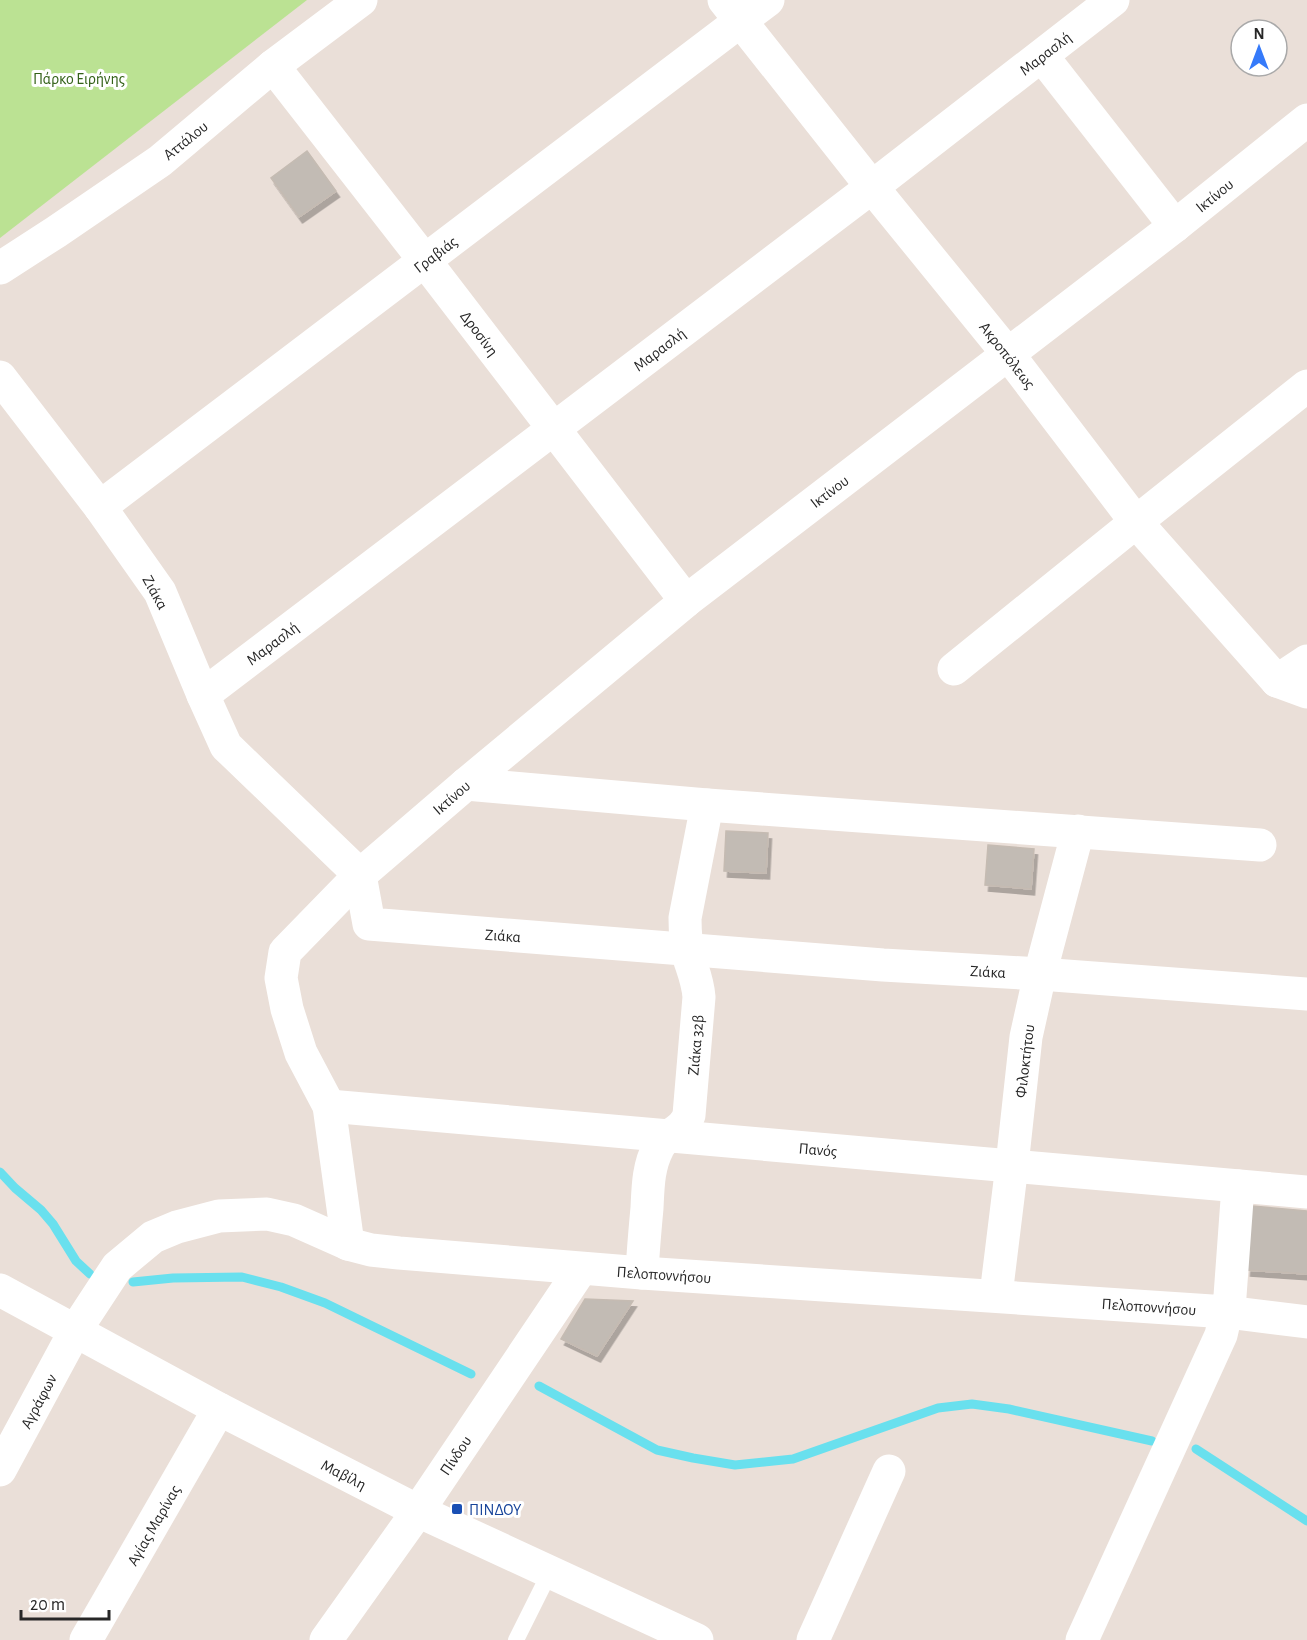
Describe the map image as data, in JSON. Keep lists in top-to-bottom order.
{
  "streets": {
    "street": [
      "Μαρασλή",
      "Αττάλου",
      "Ικτίνου",
      "Γραβιάς",
      "Δροσίνη",
      "Ακροπόλεως",
      "Ζιάκα",
      "Ζιάκα 32β",
      "Φιλοκτήτου",
      "Πανός",
      "Πελοποννήσου",
      "Αγράφων",
      "Πίνδου",
      "Μαβίλη",
      "Αγίας Μαρίνας"
    ]
  },
  "crossings": [
    ["Μαρασλή", "Δροσίνη"],
    ["Μαρασλή", "Ακροπόλεως"],
    ["Μαρασλή", "Ζιάκα"],
    ["Αττάλου", "Δροσίνη"],
    ["Ικτίνου", "Δροσίνη"],
    ["Ικτίνου", "Ακροπόλεως"],
    ["Ικτίνου", "Ζιάκα"],
    ["Ικτίνου", "Πανός"],
    ["Γραβιάς", "Δροσίνη"],
    ["Γραβιάς", "Ακροπόλεως"],
    ["Γραβιάς", "Ζιάκα"],
    ["Ζιάκα", "Ζιάκα 32β"],
    ["Ζιάκα", "Φιλοκτήτου"],
    ["Ζιάκα 32β", "Πανός"],
    ["Ζιάκα 32β", "Πελοποννήσου"],
    ["Φιλοκτήτου", "Πανός"],
    ["Φιλοκτήτου", "Πελοποννήσου"],
    ["Πελοποννήσου", "Αγράφων"],
    ["Πελοποννήσου", "Πίνδου"],
    ["Πελοποννήσου", "Μαβίλη"],
    ["Αγράφων", "Μαβίλη"],
    ["Πίνδου", "Μαβίλη"],
    ["Μαβίλη", "Αγίας Μαρίνας"]
  ],
  "parks": ["Πάρκο Ειρήνης"],
  "places": {
    "transit": ["ΠΙΝΔΟΥ"]
  },
  "scale_bar": "20 m",
  "north": "top"
}
